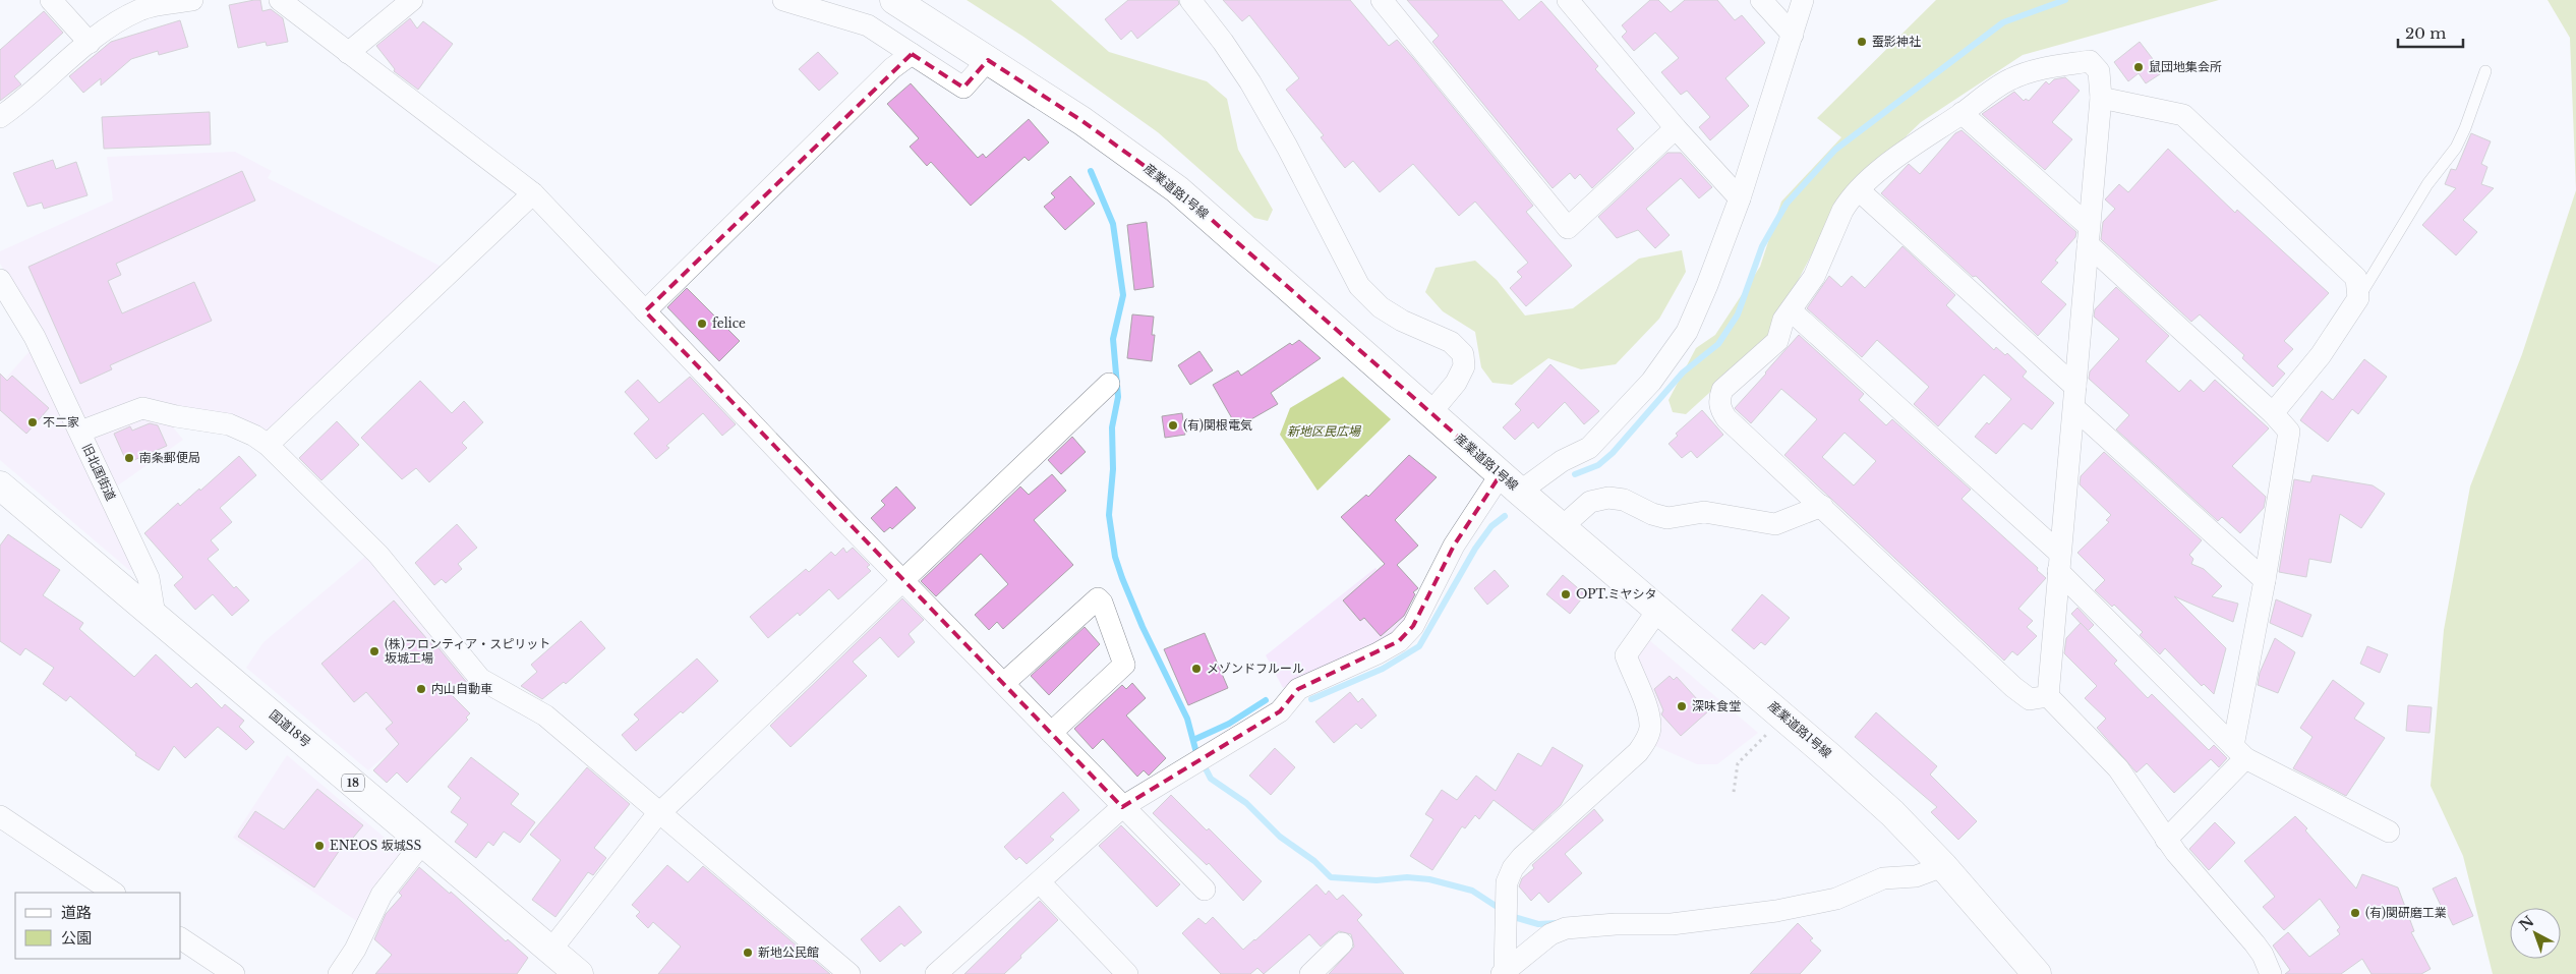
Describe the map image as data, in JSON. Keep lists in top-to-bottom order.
{
  "streets": {
    "main road": ["産業道路1号線", "国道18号", "18"],
    "street": ["旧北国街道"]
  },
  "crossings": [
    ["旧北国街道", "国道18号"]
  ],
  "parks": ["新地区民広場"],
  "places": [
    "蚕影神社",
    "鼠団地集会所",
    "felice",
    "不二家",
    "(有)関根電気",
    "南条郵便局",
    "OPT.ミヤシタ",
    "(株)フロンティア・スピリット 坂城工場",
    "メゾンドフルール",
    "内山自動車",
    "深味食堂",
    "ENEOS 坂城SS",
    "(有)関研磨工業",
    "新地公民館"
  ],
  "legend": ["道路", "公園"],
  "scale_bar": "20 m",
  "north": "top left"
}
